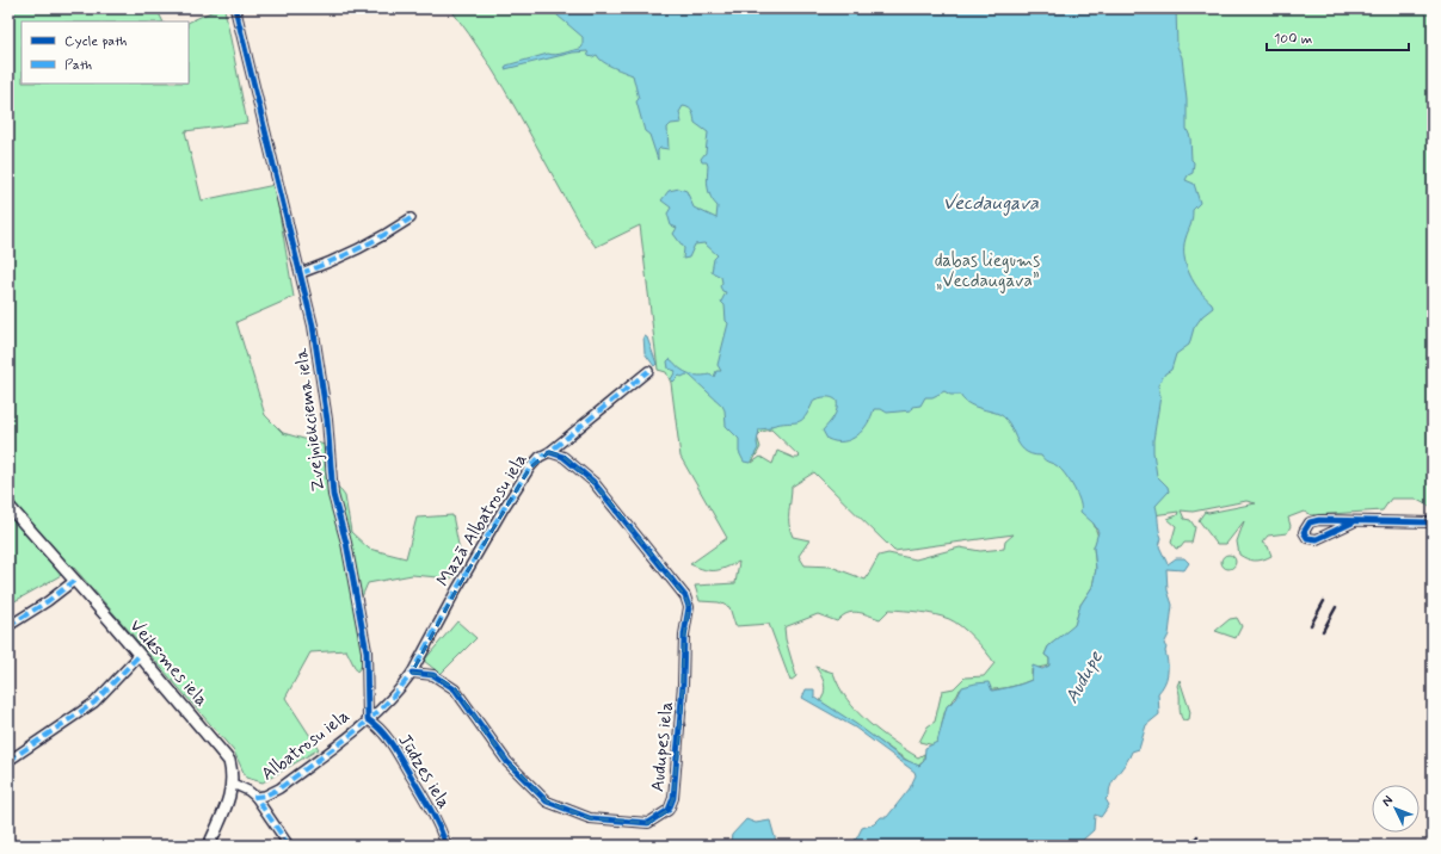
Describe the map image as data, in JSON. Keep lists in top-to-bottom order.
{
  "streets": {
    "main road": ["Veiksmes iela"],
    "street": [
      "Zvejniekciema iela",
      "Mazā Albatrosu iela",
      "Albatrosu iela",
      "Audupes iela",
      "Jūdzes iela"
    ]
  },
  "crossings": [
    ["Zvejniekciema iela", "Albatrosu iela"],
    ["Zvejniekciema iela", "Jūdzes iela"],
    ["Mazā Albatrosu iela", "Albatrosu iela"],
    ["Mazā Albatrosu iela", "Audupes iela"],
    ["Albatrosu iela", "Audupes iela"],
    ["Albatrosu iela", "Jūdzes iela"]
  ],
  "water": ["Vecdaugava", "Audupe"],
  "parks": ["dabas liegums „Vecdaugava”"],
  "legend": ["Cycle path", "Path"],
  "scale_bar": "100 m",
  "north": "top left"
}
